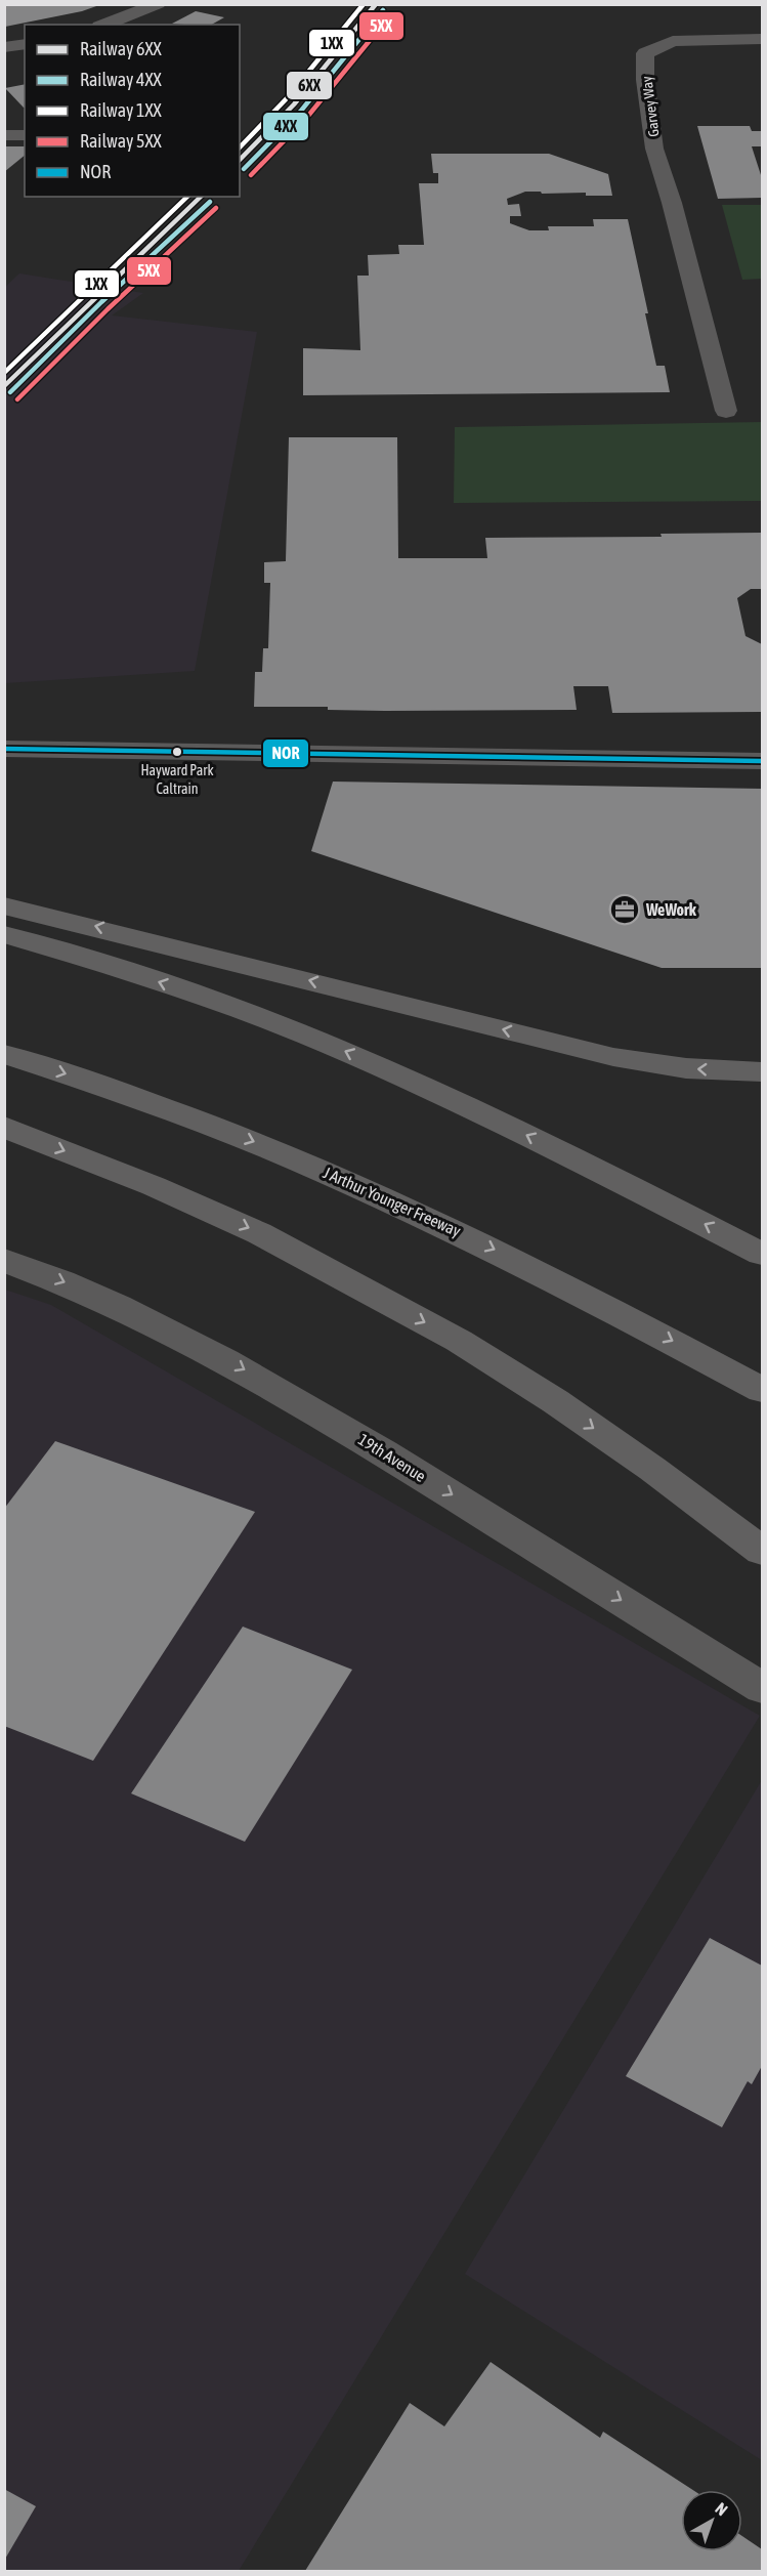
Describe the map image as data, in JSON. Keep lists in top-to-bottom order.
{
  "streets": {
    "highway": ["J Arthur Younger Freeway"],
    "street": ["Garvey Way", "19th Avenue"]
  },
  "one_way": ["19th Avenue"],
  "places": {
    "other": ["Hayward Park Caltrain"],
    "office": ["WeWork"]
  },
  "lines": [
    "rail line 6XX",
    "rail line 1XX",
    "rail line 4XX",
    "rail line 5XX",
    "transit line NOR"
  ],
  "legend": [
    "Railway 6XX",
    "Railway 4XX",
    "Railway 1XX",
    "Railway 5XX",
    "NOR"
  ],
  "north": "top right"
}
